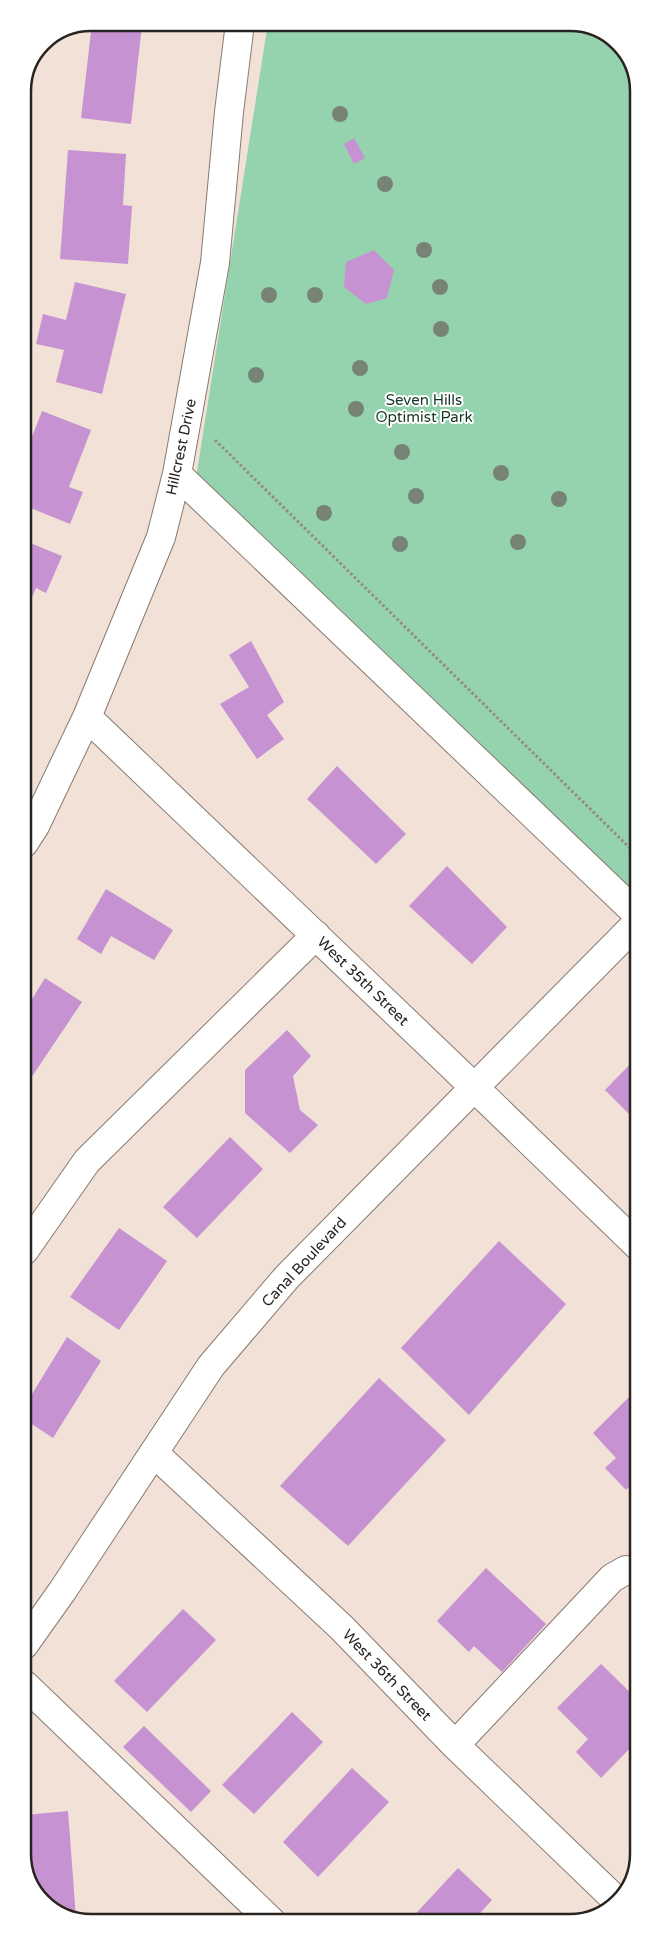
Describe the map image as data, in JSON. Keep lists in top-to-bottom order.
{
  "streets": {
    "street": [
      "Hillcrest Drive",
      "West 35th Street",
      "Canal Boulevard",
      "West 36th Street"
    ]
  },
  "crossings": [
    ["Hillcrest Drive", "West 35th Street"],
    ["West 35th Street", "Canal Boulevard"],
    ["Canal Boulevard", "West 36th Street"]
  ],
  "parks": ["Seven Hills Optimist Park"]
}
